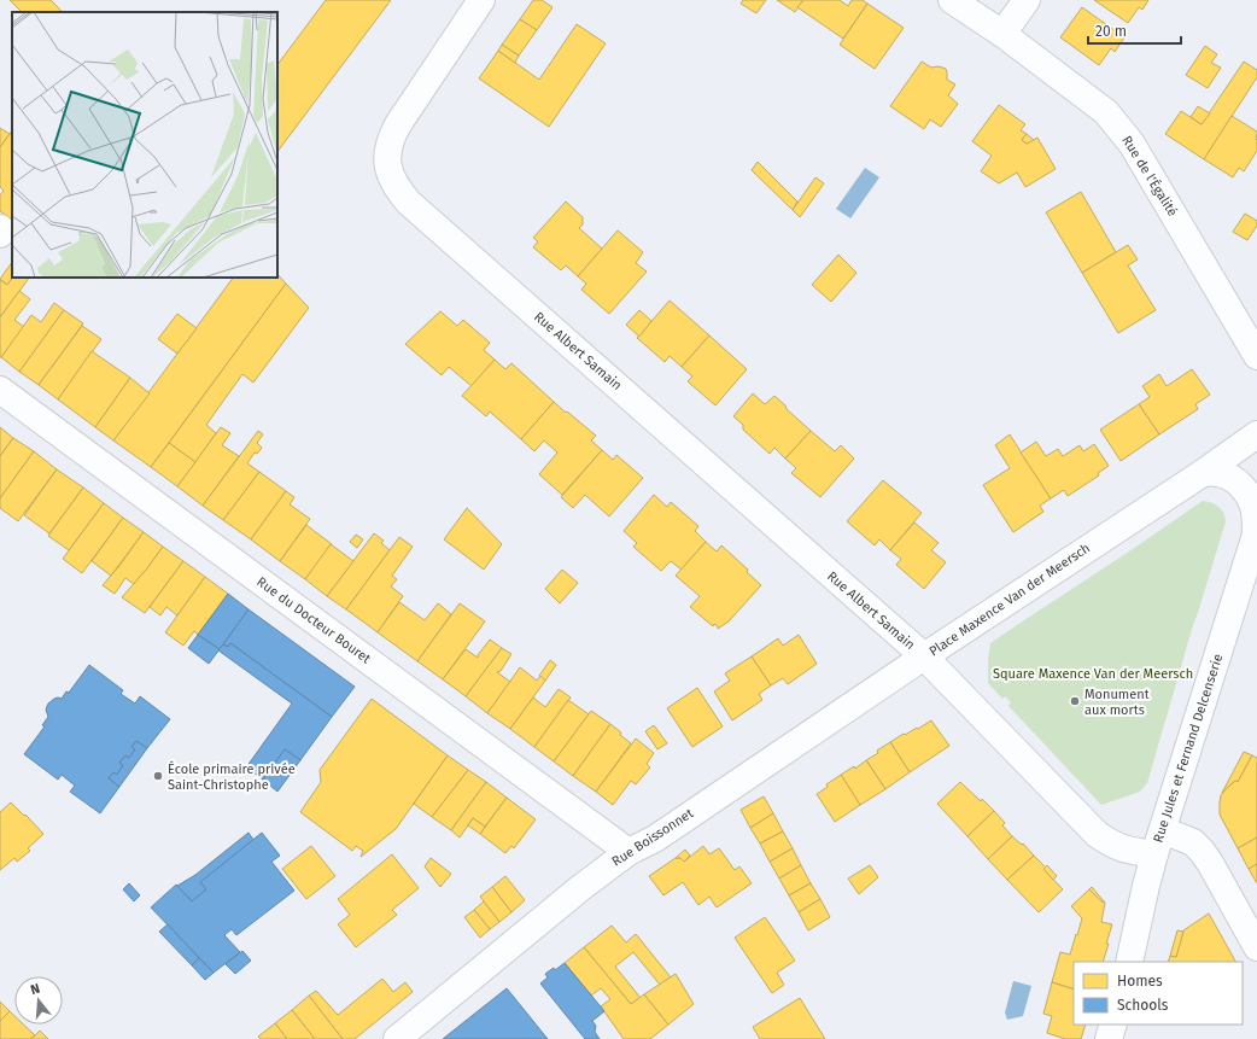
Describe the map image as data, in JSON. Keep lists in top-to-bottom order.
{
  "streets": {
    "street": [
      "Rue de l'Égalité",
      "Rue Albert Samain",
      "Place Maxence Van der Meersch",
      "Rue du Docteur Bouret",
      "Rue Jules et Fernand Delcenserie",
      "Rue Boissonnet"
    ]
  },
  "crossings": [
    ["Rue Albert Samain", "Place Maxence Van der Meersch"],
    ["Rue Albert Samain", "Rue Boissonnet"],
    ["Place Maxence Van der Meersch", "Rue Jules et Fernand Delcenserie"],
    ["Place Maxence Van der Meersch", "Rue Boissonnet"],
    ["Rue du Docteur Bouret", "Rue Boissonnet"]
  ],
  "parks": ["Square Maxence Van der Meersch"],
  "places": ["Monument aux morts", "École primaire privée Saint-Christophe"],
  "legend": ["Homes", "Schools"],
  "scale_bar": "20 m",
  "north": "top"
}
